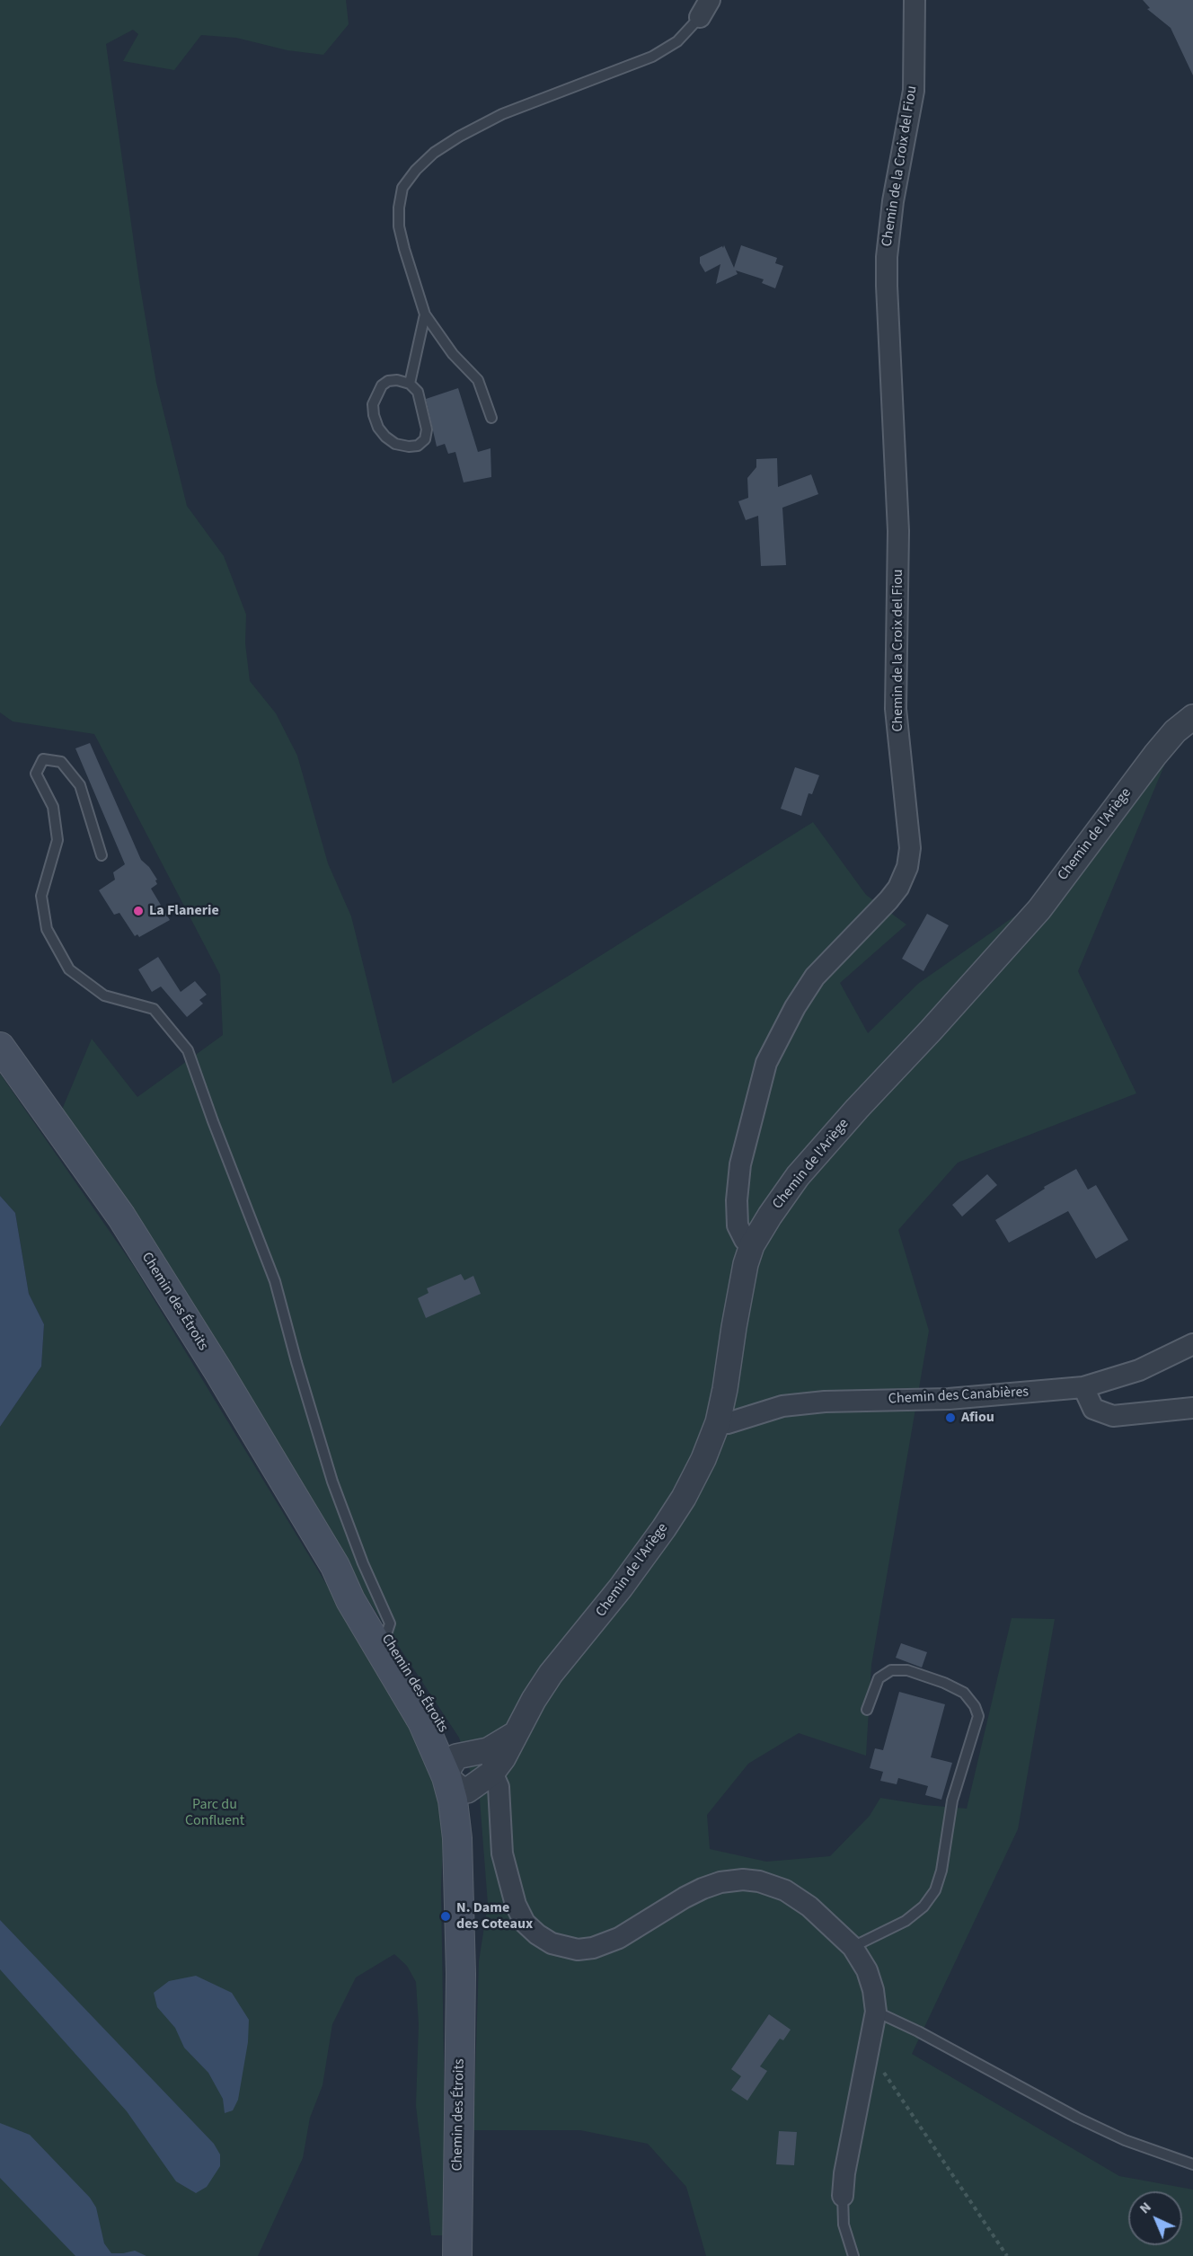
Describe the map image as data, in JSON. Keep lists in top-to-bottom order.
{
  "streets": {
    "main road": ["Chemin des Étroits"],
    "street": ["Chemin de la Croix del Fiou", "Chemin de l'Ariège", "Chemin des Canabières"]
  },
  "crossings": [
    ["Chemin de la Croix del Fiou", "Chemin de l'Ariège"],
    ["Chemin de l'Ariège", "Chemin des Étroits"],
    ["Chemin de l'Ariège", "Chemin des Canabières"]
  ],
  "parks": ["Parc du Confluent"],
  "places": ["La Flanerie", "Afiou", "N. Dame des Coteaux"],
  "north": "top left"
}
